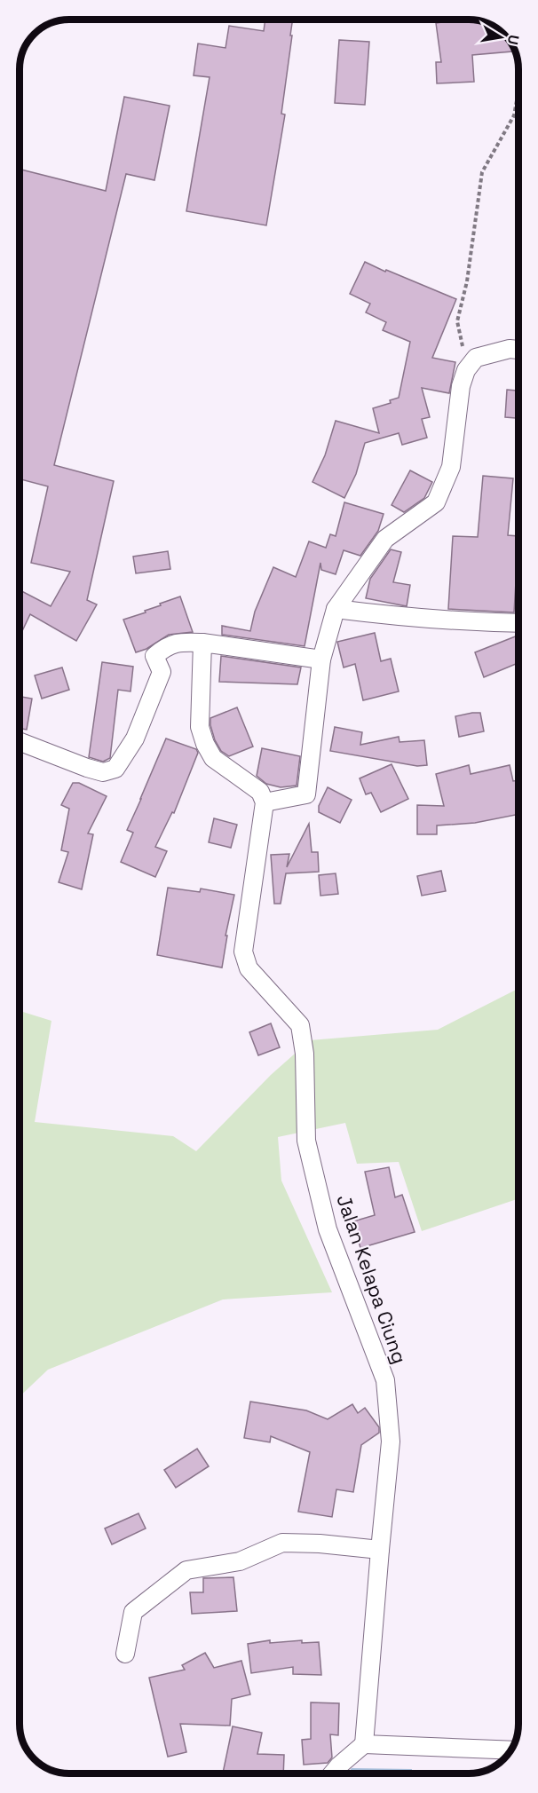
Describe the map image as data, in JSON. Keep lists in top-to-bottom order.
{
  "streets": {
    "street": ["Jalan Kelapa Ciung"]
  },
  "north": "right"
}
